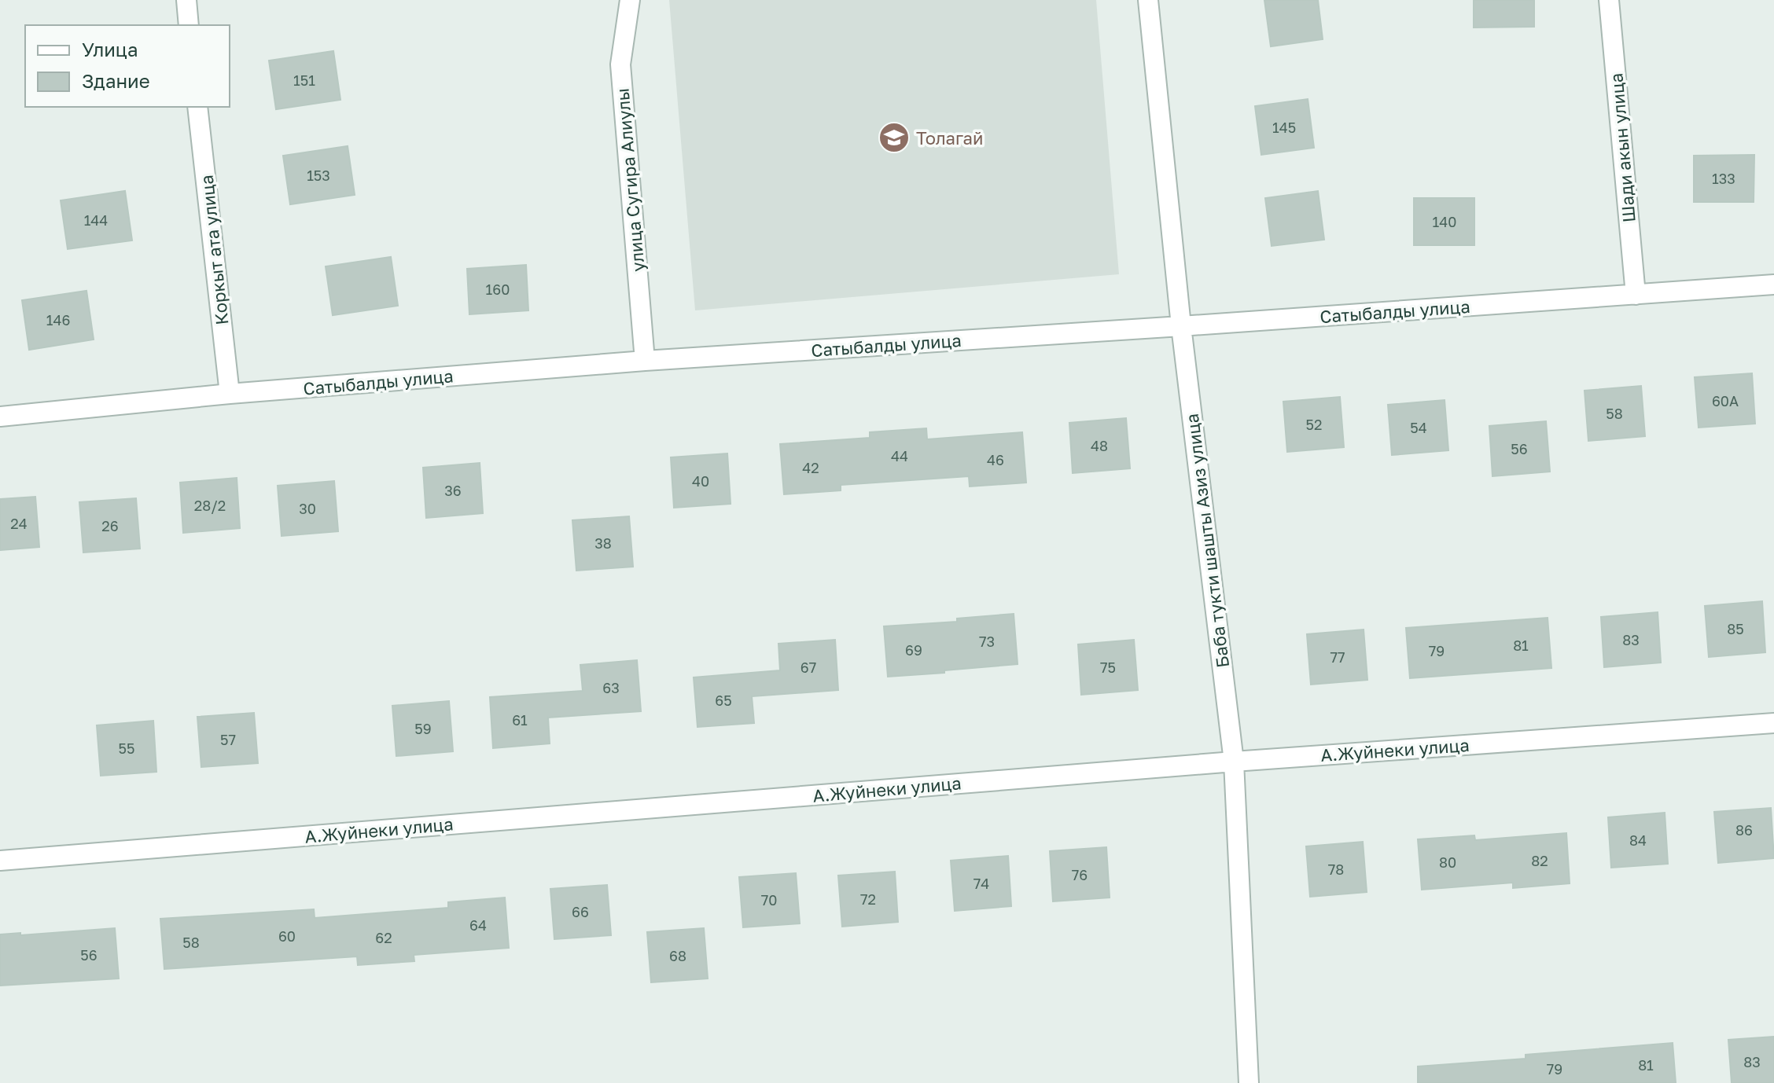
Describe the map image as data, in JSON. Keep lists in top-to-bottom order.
{
  "streets": {
    "street": [
      "Шади акын улица",
      "улица Сугира Алиулы",
      "Коркыт ата улица",
      "Сатыбалды улица",
      "Баба тукти шашты Азиз улица",
      "А.Жуйнеки улица"
    ]
  },
  "crossings": [
    ["Шади акын улица", "Сатыбалды улица"],
    ["улица Сугира Алиулы", "Сатыбалды улица"],
    ["Коркыт ата улица", "Сатыбалды улица"],
    ["Сатыбалды улица", "Баба тукти шашты Азиз улица"],
    ["Баба тукти шашты Азиз улица", "А.Жуйнеки улица"]
  ],
  "places": {
    "school or university": ["Толагай"]
  },
  "house_numbers": [
    "151",
    "145",
    "153",
    "133",
    "144",
    "140",
    "160",
    "146",
    "60А",
    "58",
    "52",
    "54",
    "48",
    "56",
    "44",
    "46",
    "42",
    "40",
    "36",
    "28/2",
    "30",
    "24",
    "26",
    "38",
    "85",
    "83",
    "73",
    "81",
    "69",
    "79",
    "77",
    "67",
    "75",
    "63",
    "65",
    "61",
    "59",
    "57",
    "55",
    "86",
    "84",
    "82",
    "80",
    "78",
    "76",
    "74",
    "72",
    "70",
    "66",
    "64",
    "60",
    "62",
    "58",
    "56",
    "68",
    "83",
    "81",
    "79"
  ],
  "legend": ["Улица", "Здание"]
}
